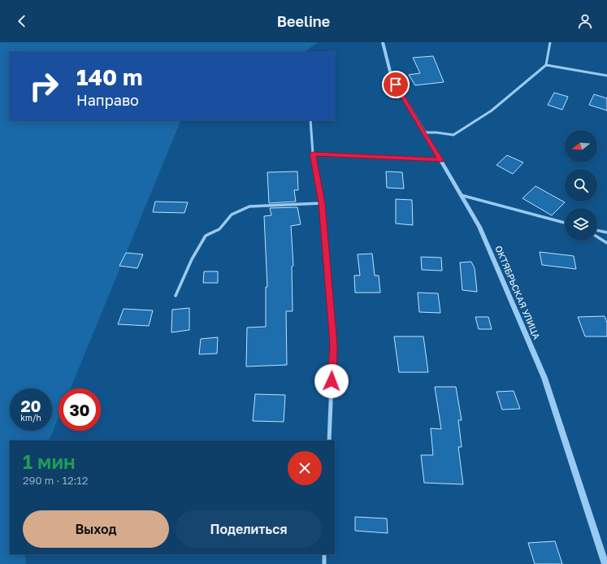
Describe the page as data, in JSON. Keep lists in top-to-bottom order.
{
  "streets": {
    "street": ["ОКТЯБРЬСКАЯ УЛИЦА"]
  },
  "north": "left",
  "page": {
    "header": "Beeline",
    "turn": ["140 m", "Направо"],
    "speed": "20 km/h",
    "limit": "30",
    "heading": ["1 мин", "290 m · 12:12"],
    "buttons": ["Выход", "Поделиться"]
  }
}
